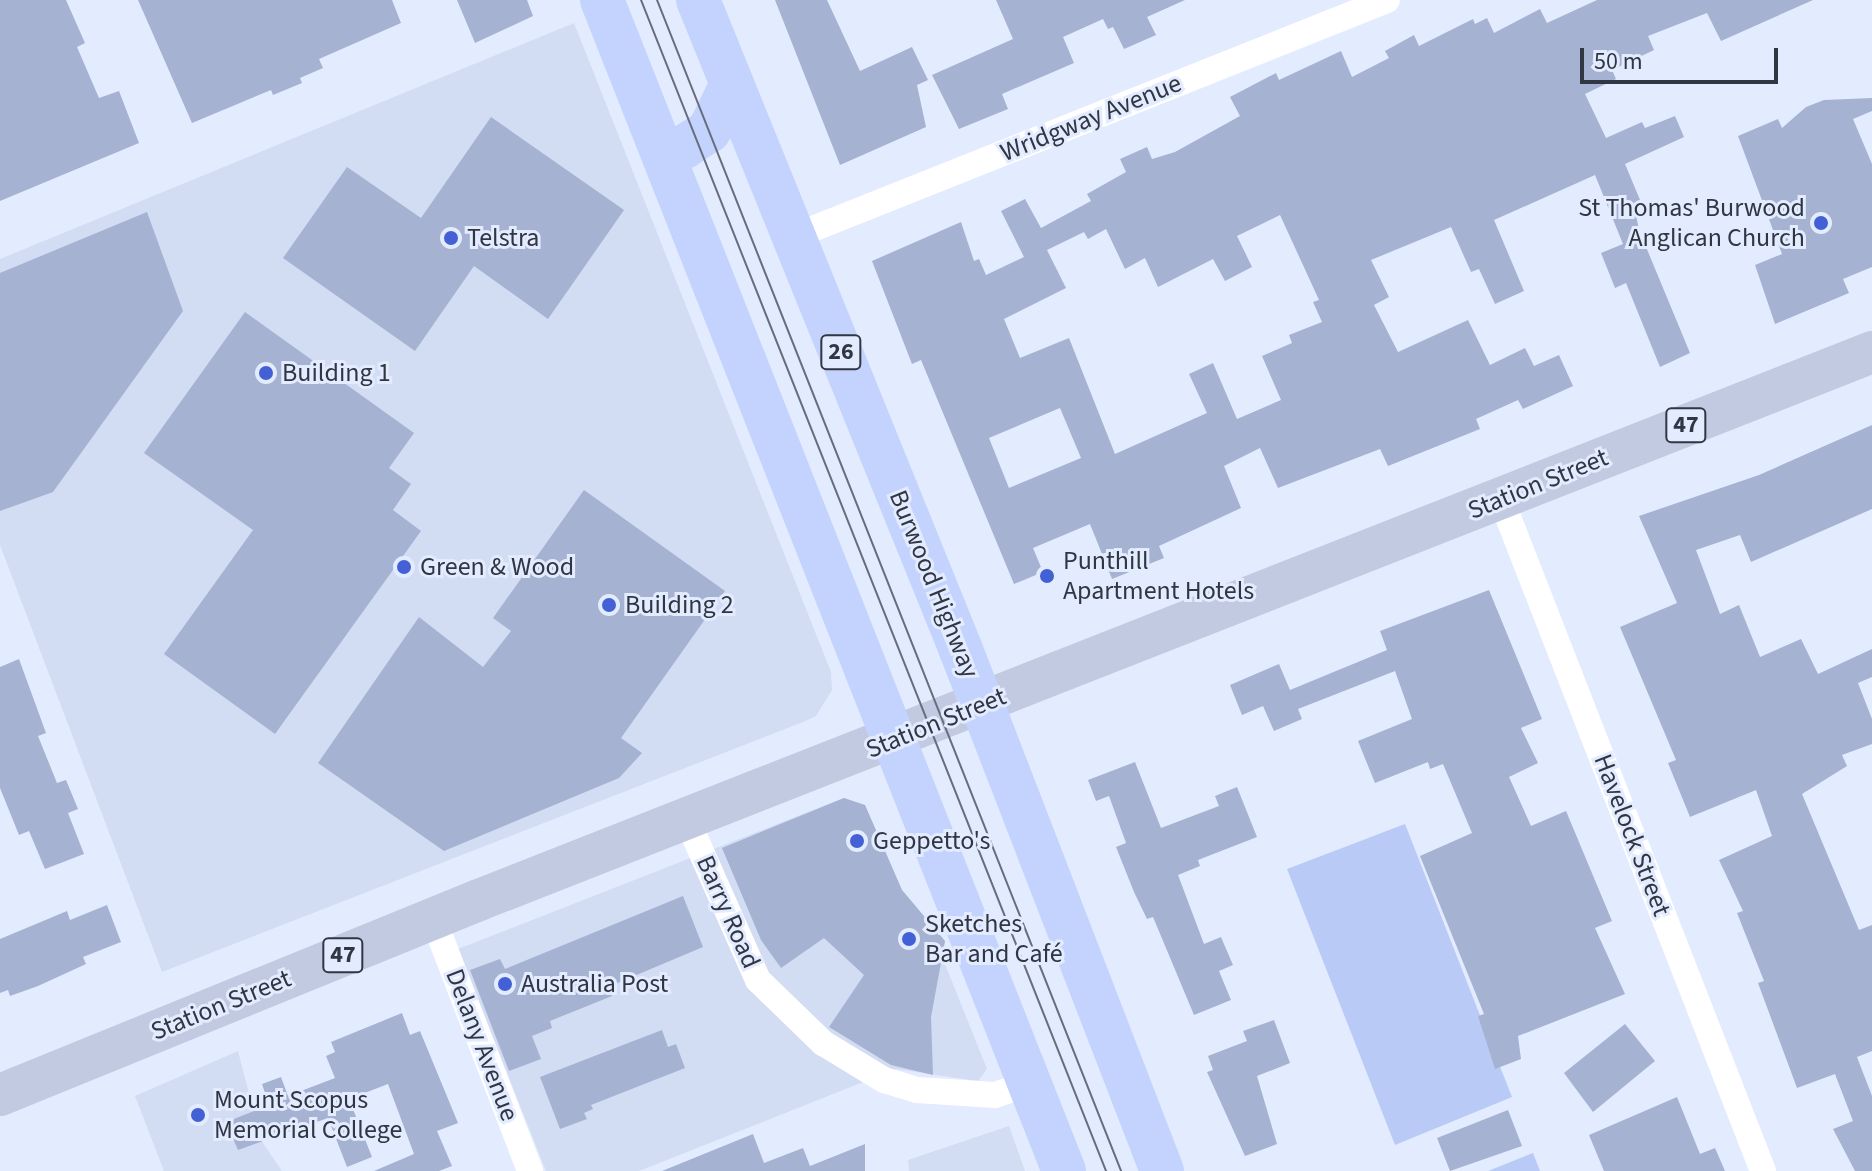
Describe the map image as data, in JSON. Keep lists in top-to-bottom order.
{
  "streets": {
    "highway": ["26", "Burwood Highway"],
    "main road": ["47", "Station Street"],
    "street": [
      "Wridgway Avenue",
      "Havelock Street",
      "Barry Road",
      "Delany Avenue"
    ]
  },
  "crossings": [
    ["Wridgway Avenue", "Burwood Highway"],
    ["Station Street", "Burwood Highway"],
    ["Station Street", "Havelock Street"],
    ["Station Street", "Barry Road"],
    ["Station Street", "Delany Avenue"]
  ],
  "places": [
    "St Thomas' Burwood Anglican Church",
    "Telstra",
    "Building 1",
    "Green & Wood",
    "Punthill Apartment Hotels",
    "Building 2",
    "Geppetto's",
    "Sketches Bar and Café",
    "Australia Post",
    "Mount Scopus Memorial College"
  ],
  "scale_bar": "50 m"
}
